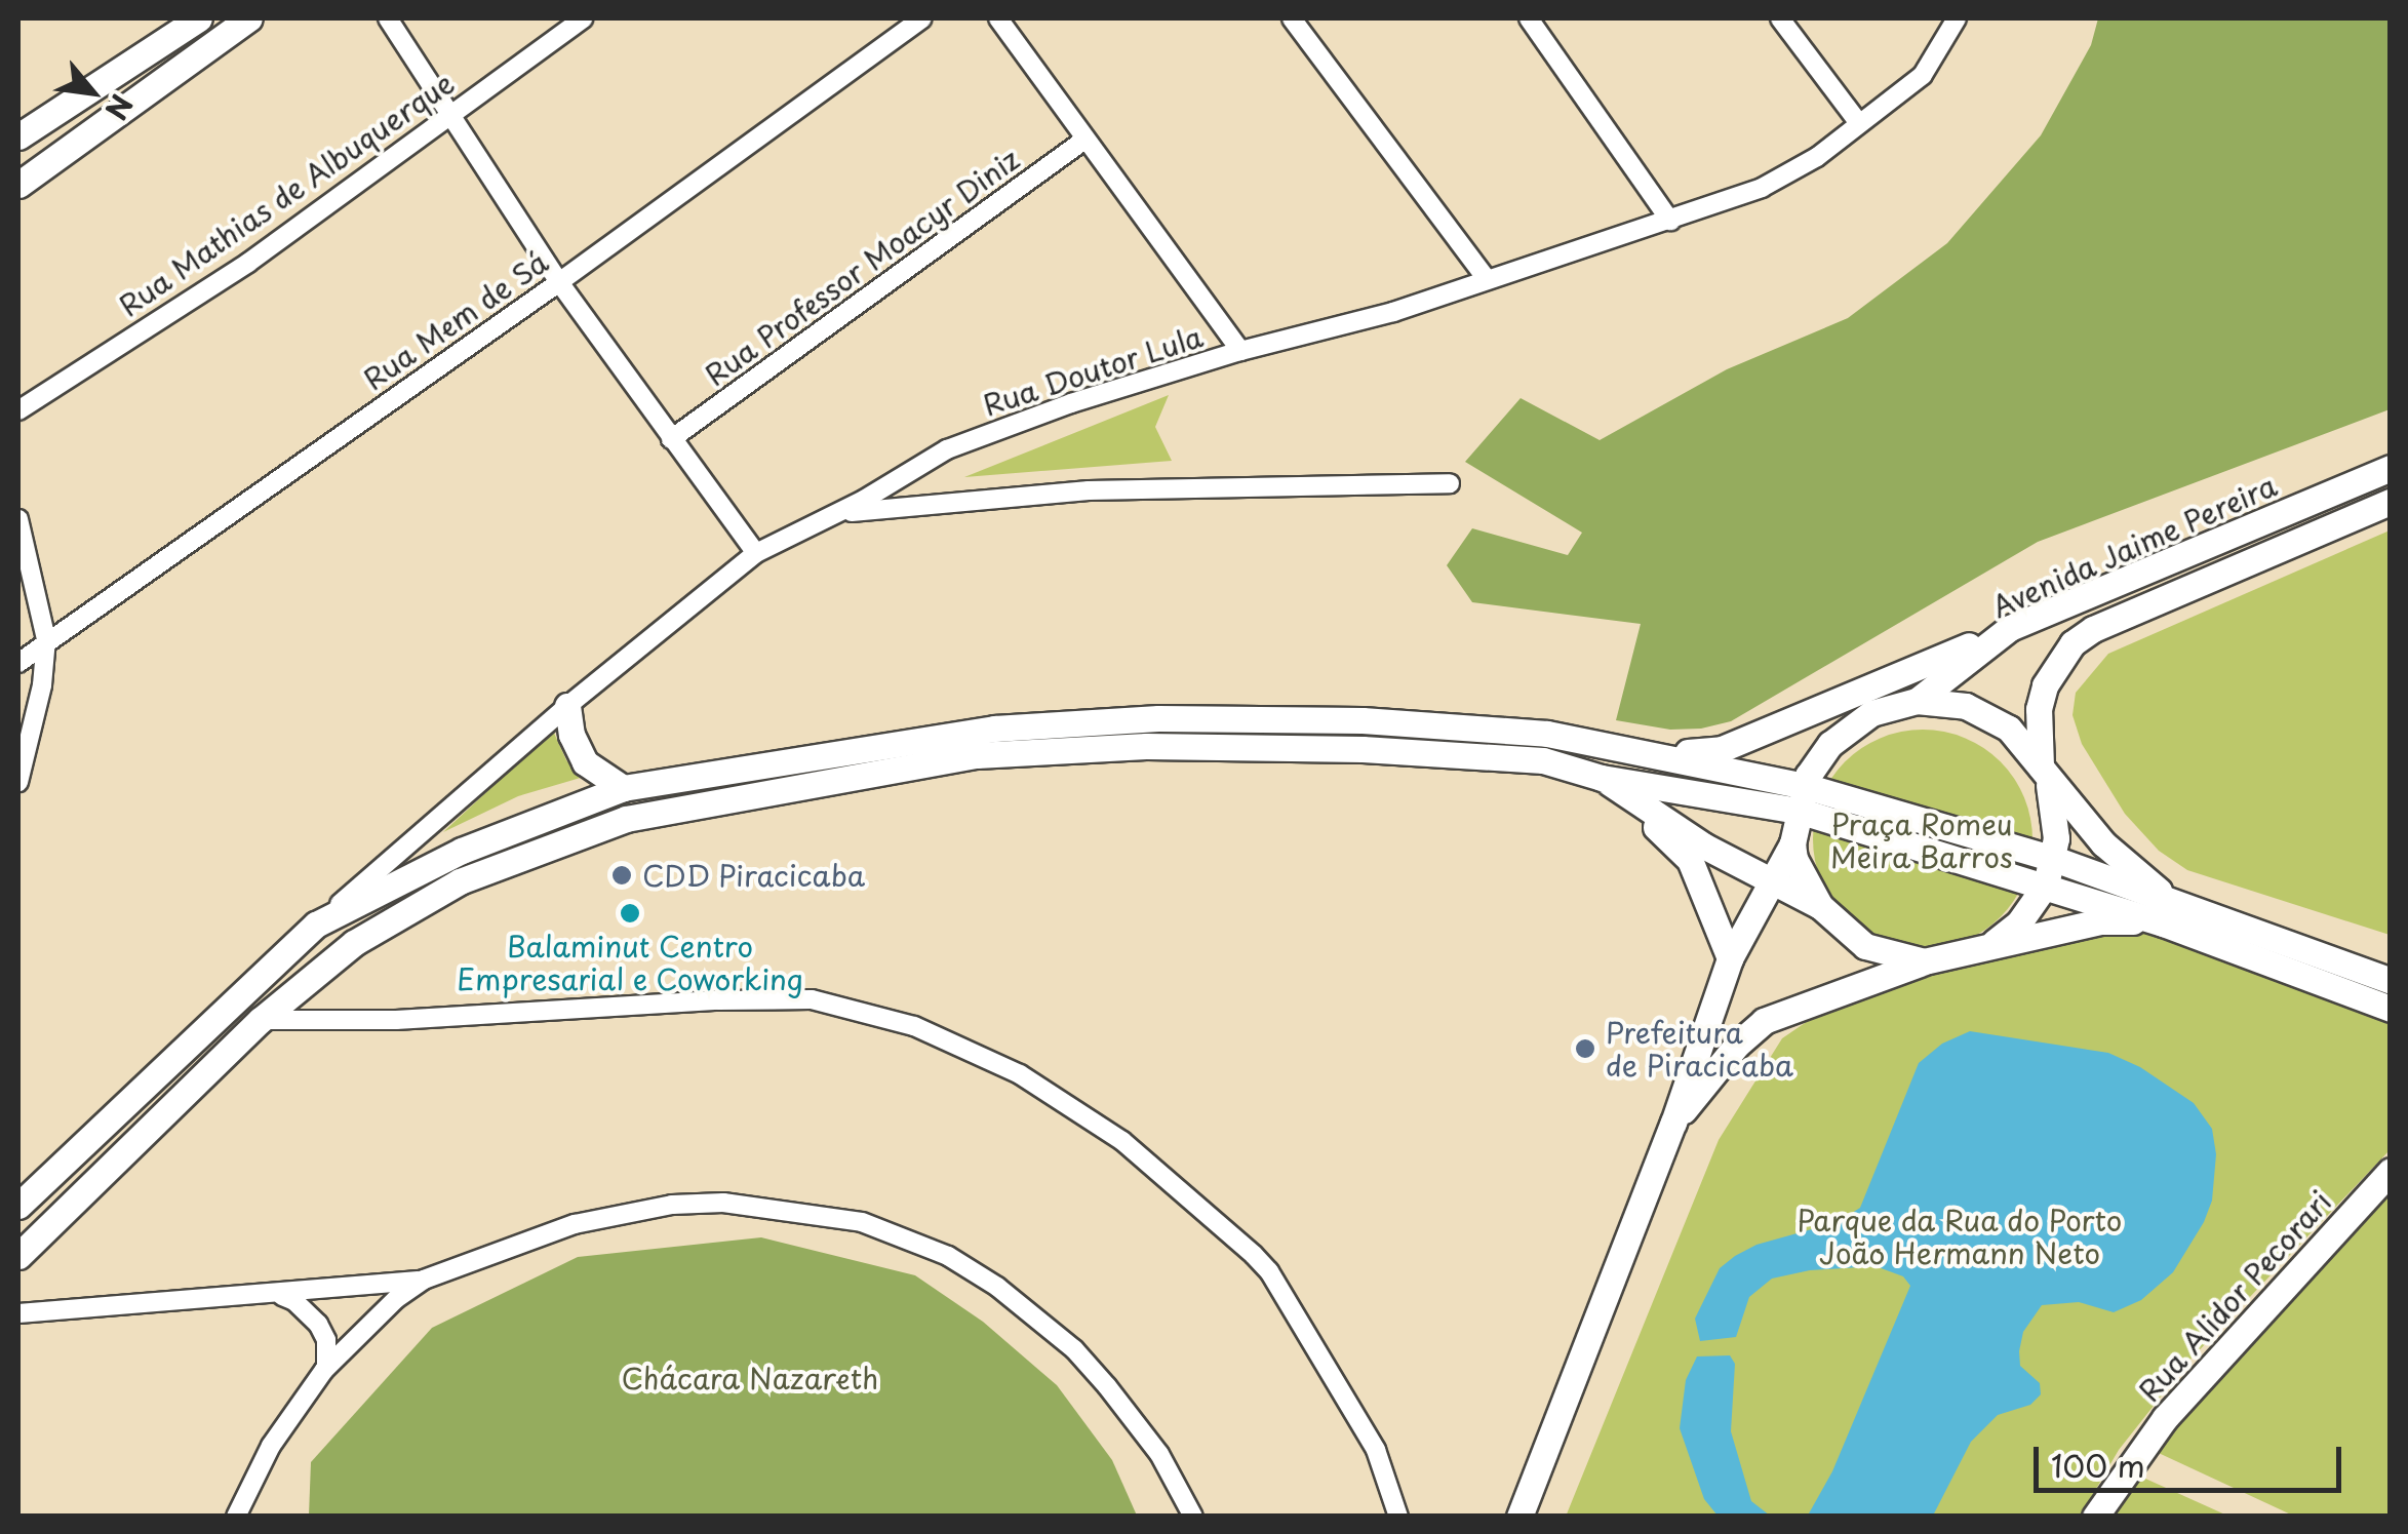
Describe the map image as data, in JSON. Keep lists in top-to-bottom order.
{
  "streets": {
    "main road": ["Avenida Jaime Pereira", "Rua Alidor Pecorari"],
    "street": [
      "Rua Mathias de Albuquerque",
      "Rua Professor Moacyr Diniz",
      "Rua Mem de Sá",
      "Rua Doutor Lula"
    ]
  },
  "parks": ["Praça Romeu Meira Barros", "Parque da Rua do Porto João Hermann Neto", "Chácara Nazareth"],
  "places": ["CDD Piracicaba", "Balaminut Centro Empresarial e Coworking", "Prefeitura de Piracicaba"],
  "scale_bar": "100 m",
  "north": "bottom right"
}
